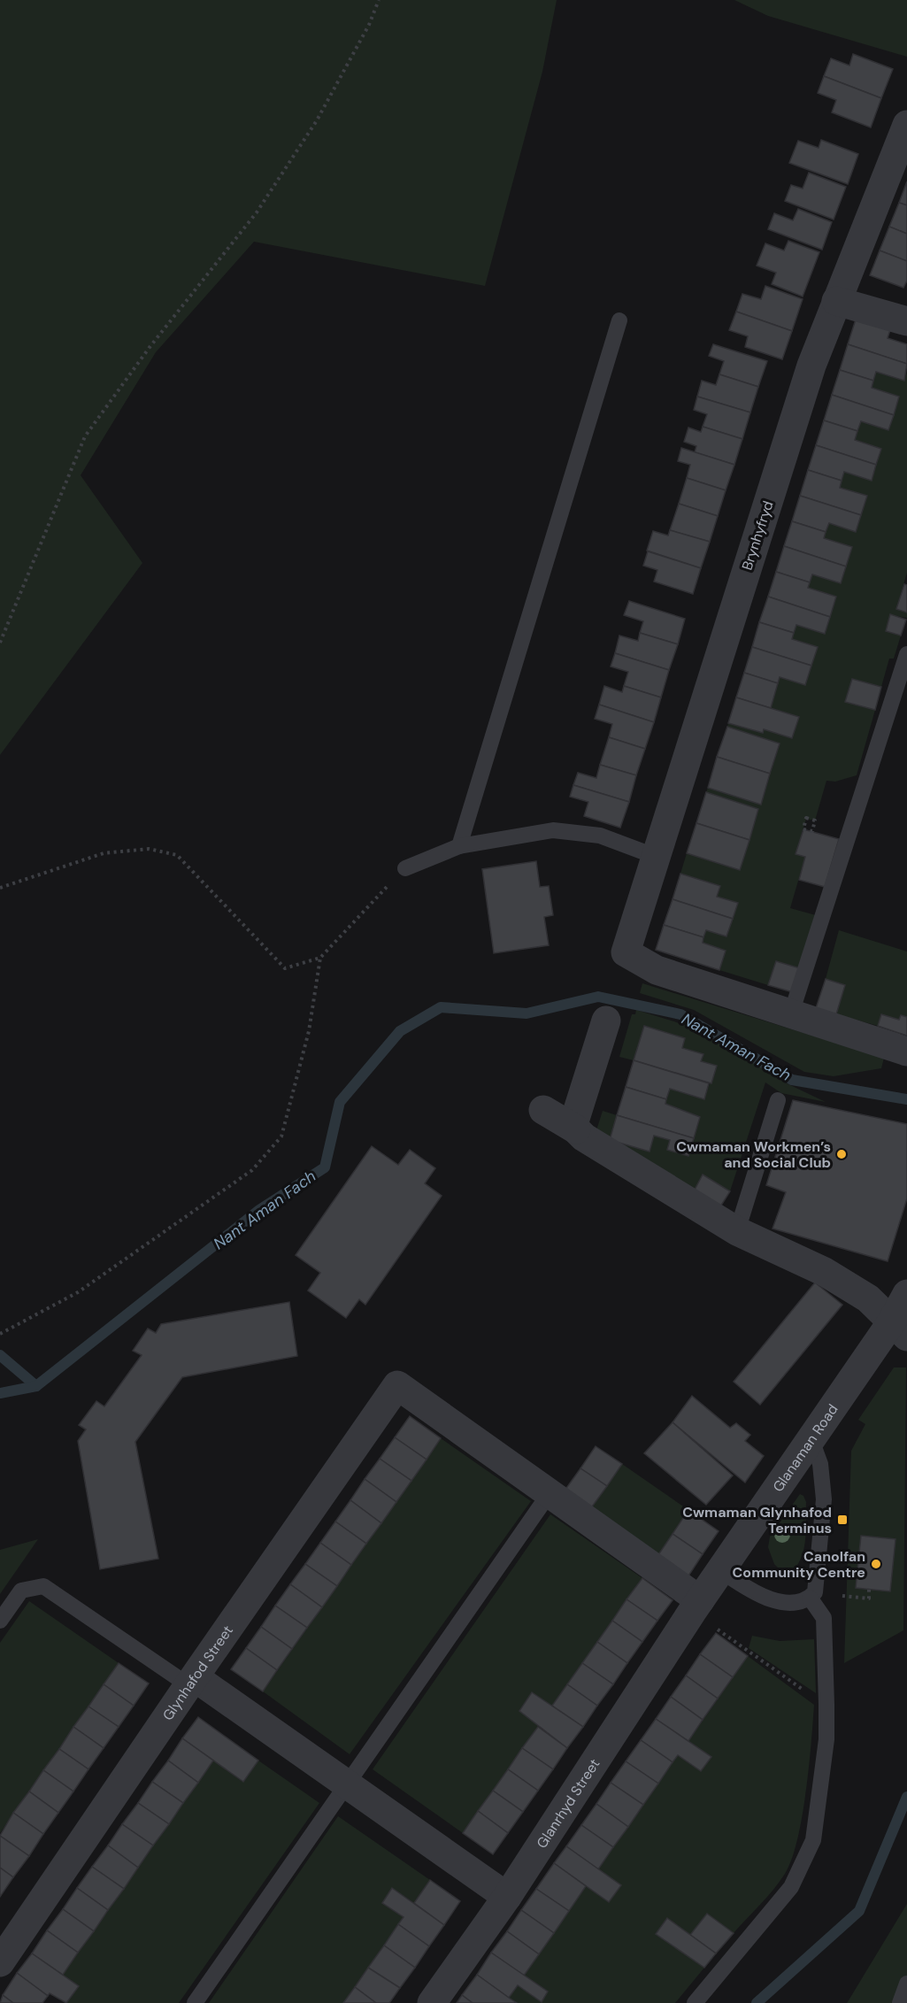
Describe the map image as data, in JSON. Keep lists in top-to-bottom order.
{
  "streets": {
    "street": [
      "Brynhyfryd",
      "Glanaman Road",
      "Glynhafod Street",
      "Glanrhyd Street"
    ]
  },
  "crossings": [
    ["Glanaman Road", "Glanrhyd Street"]
  ],
  "water": ["Nant Aman Fach"],
  "places": {
    "other": ["Cwmaman Workmen’s and Social Club", "Canolfan Community Centre"],
    "transit": ["Cwmaman Glynhafod Terminus"]
  }
}
